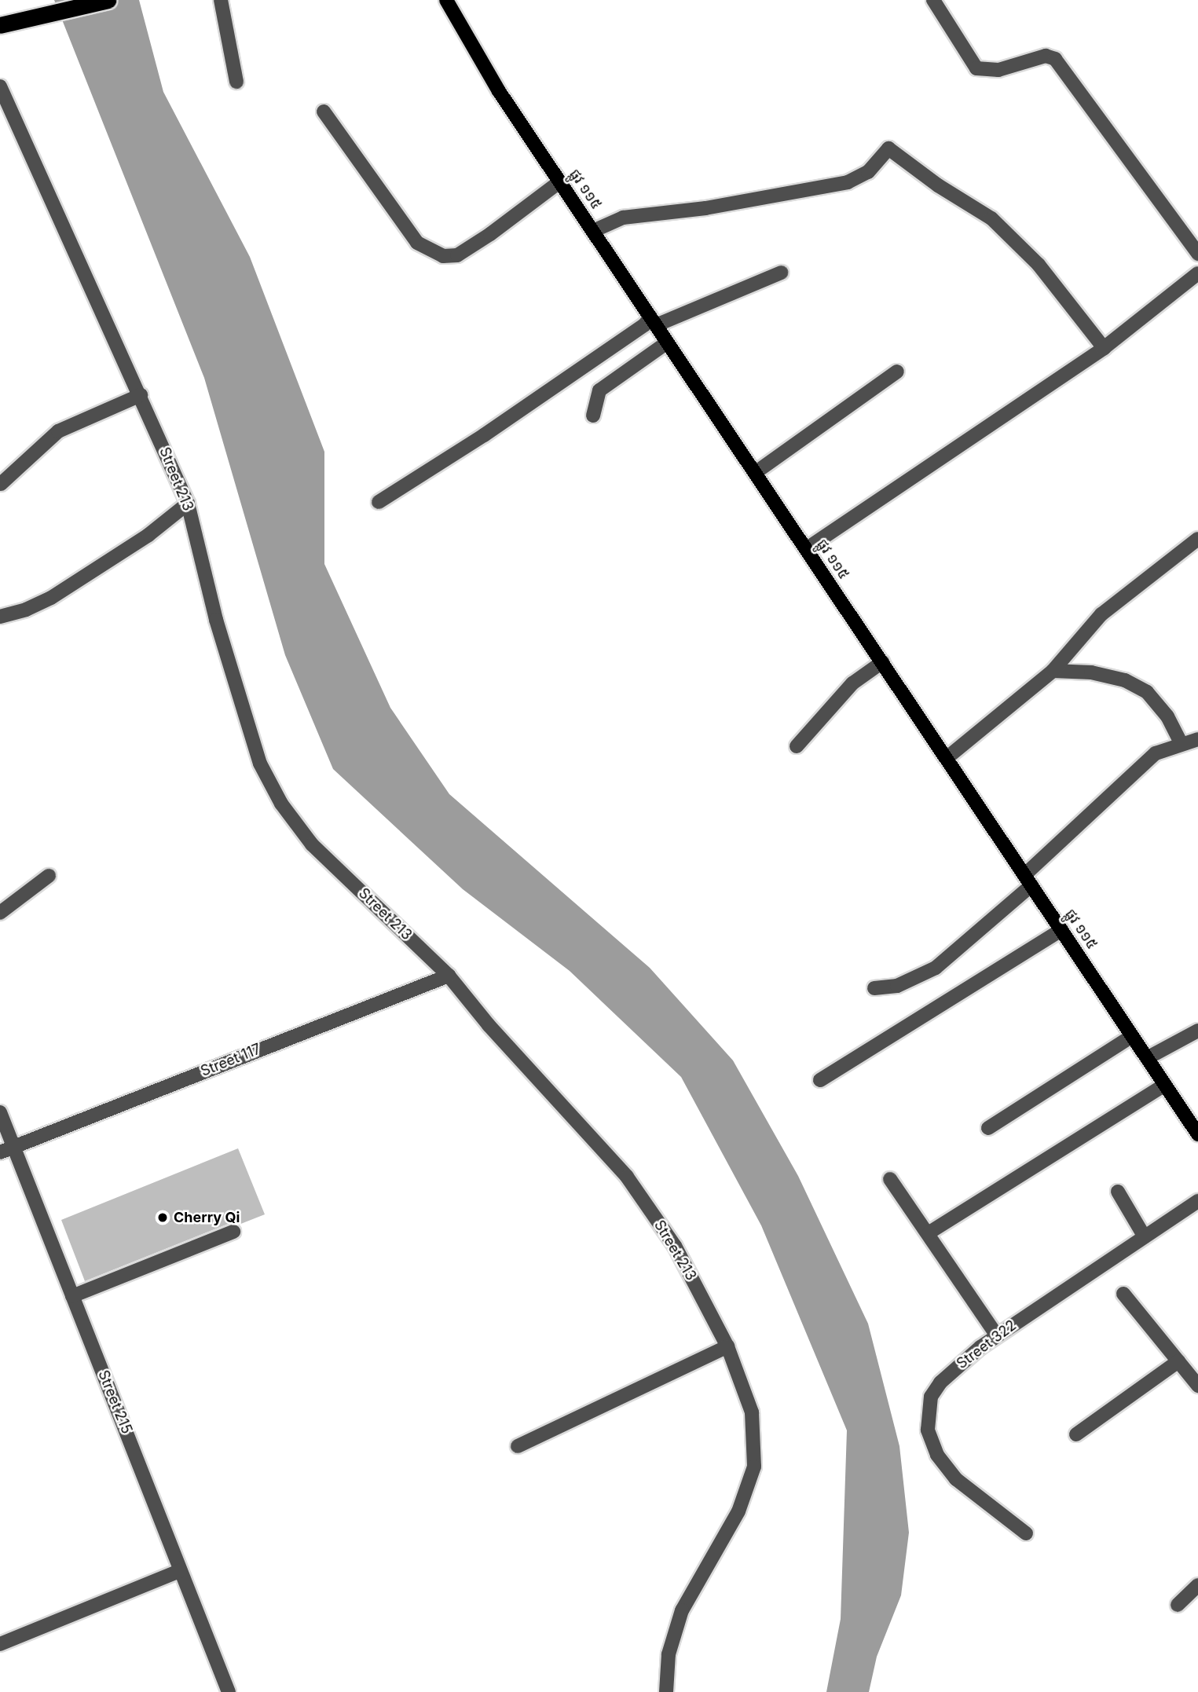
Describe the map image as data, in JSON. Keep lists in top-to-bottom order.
{
  "streets": {
    "main road": ["ផ្លូវ ១១៥"],
    "street": [
      "Street 213",
      "Street 117",
      "Street 322",
      "Street 215"
    ]
  },
  "crossings": [
    ["Street 213", "Street 117"],
    ["Street 117", "Street 215"]
  ],
  "places": ["Cherry Qi"]
}
